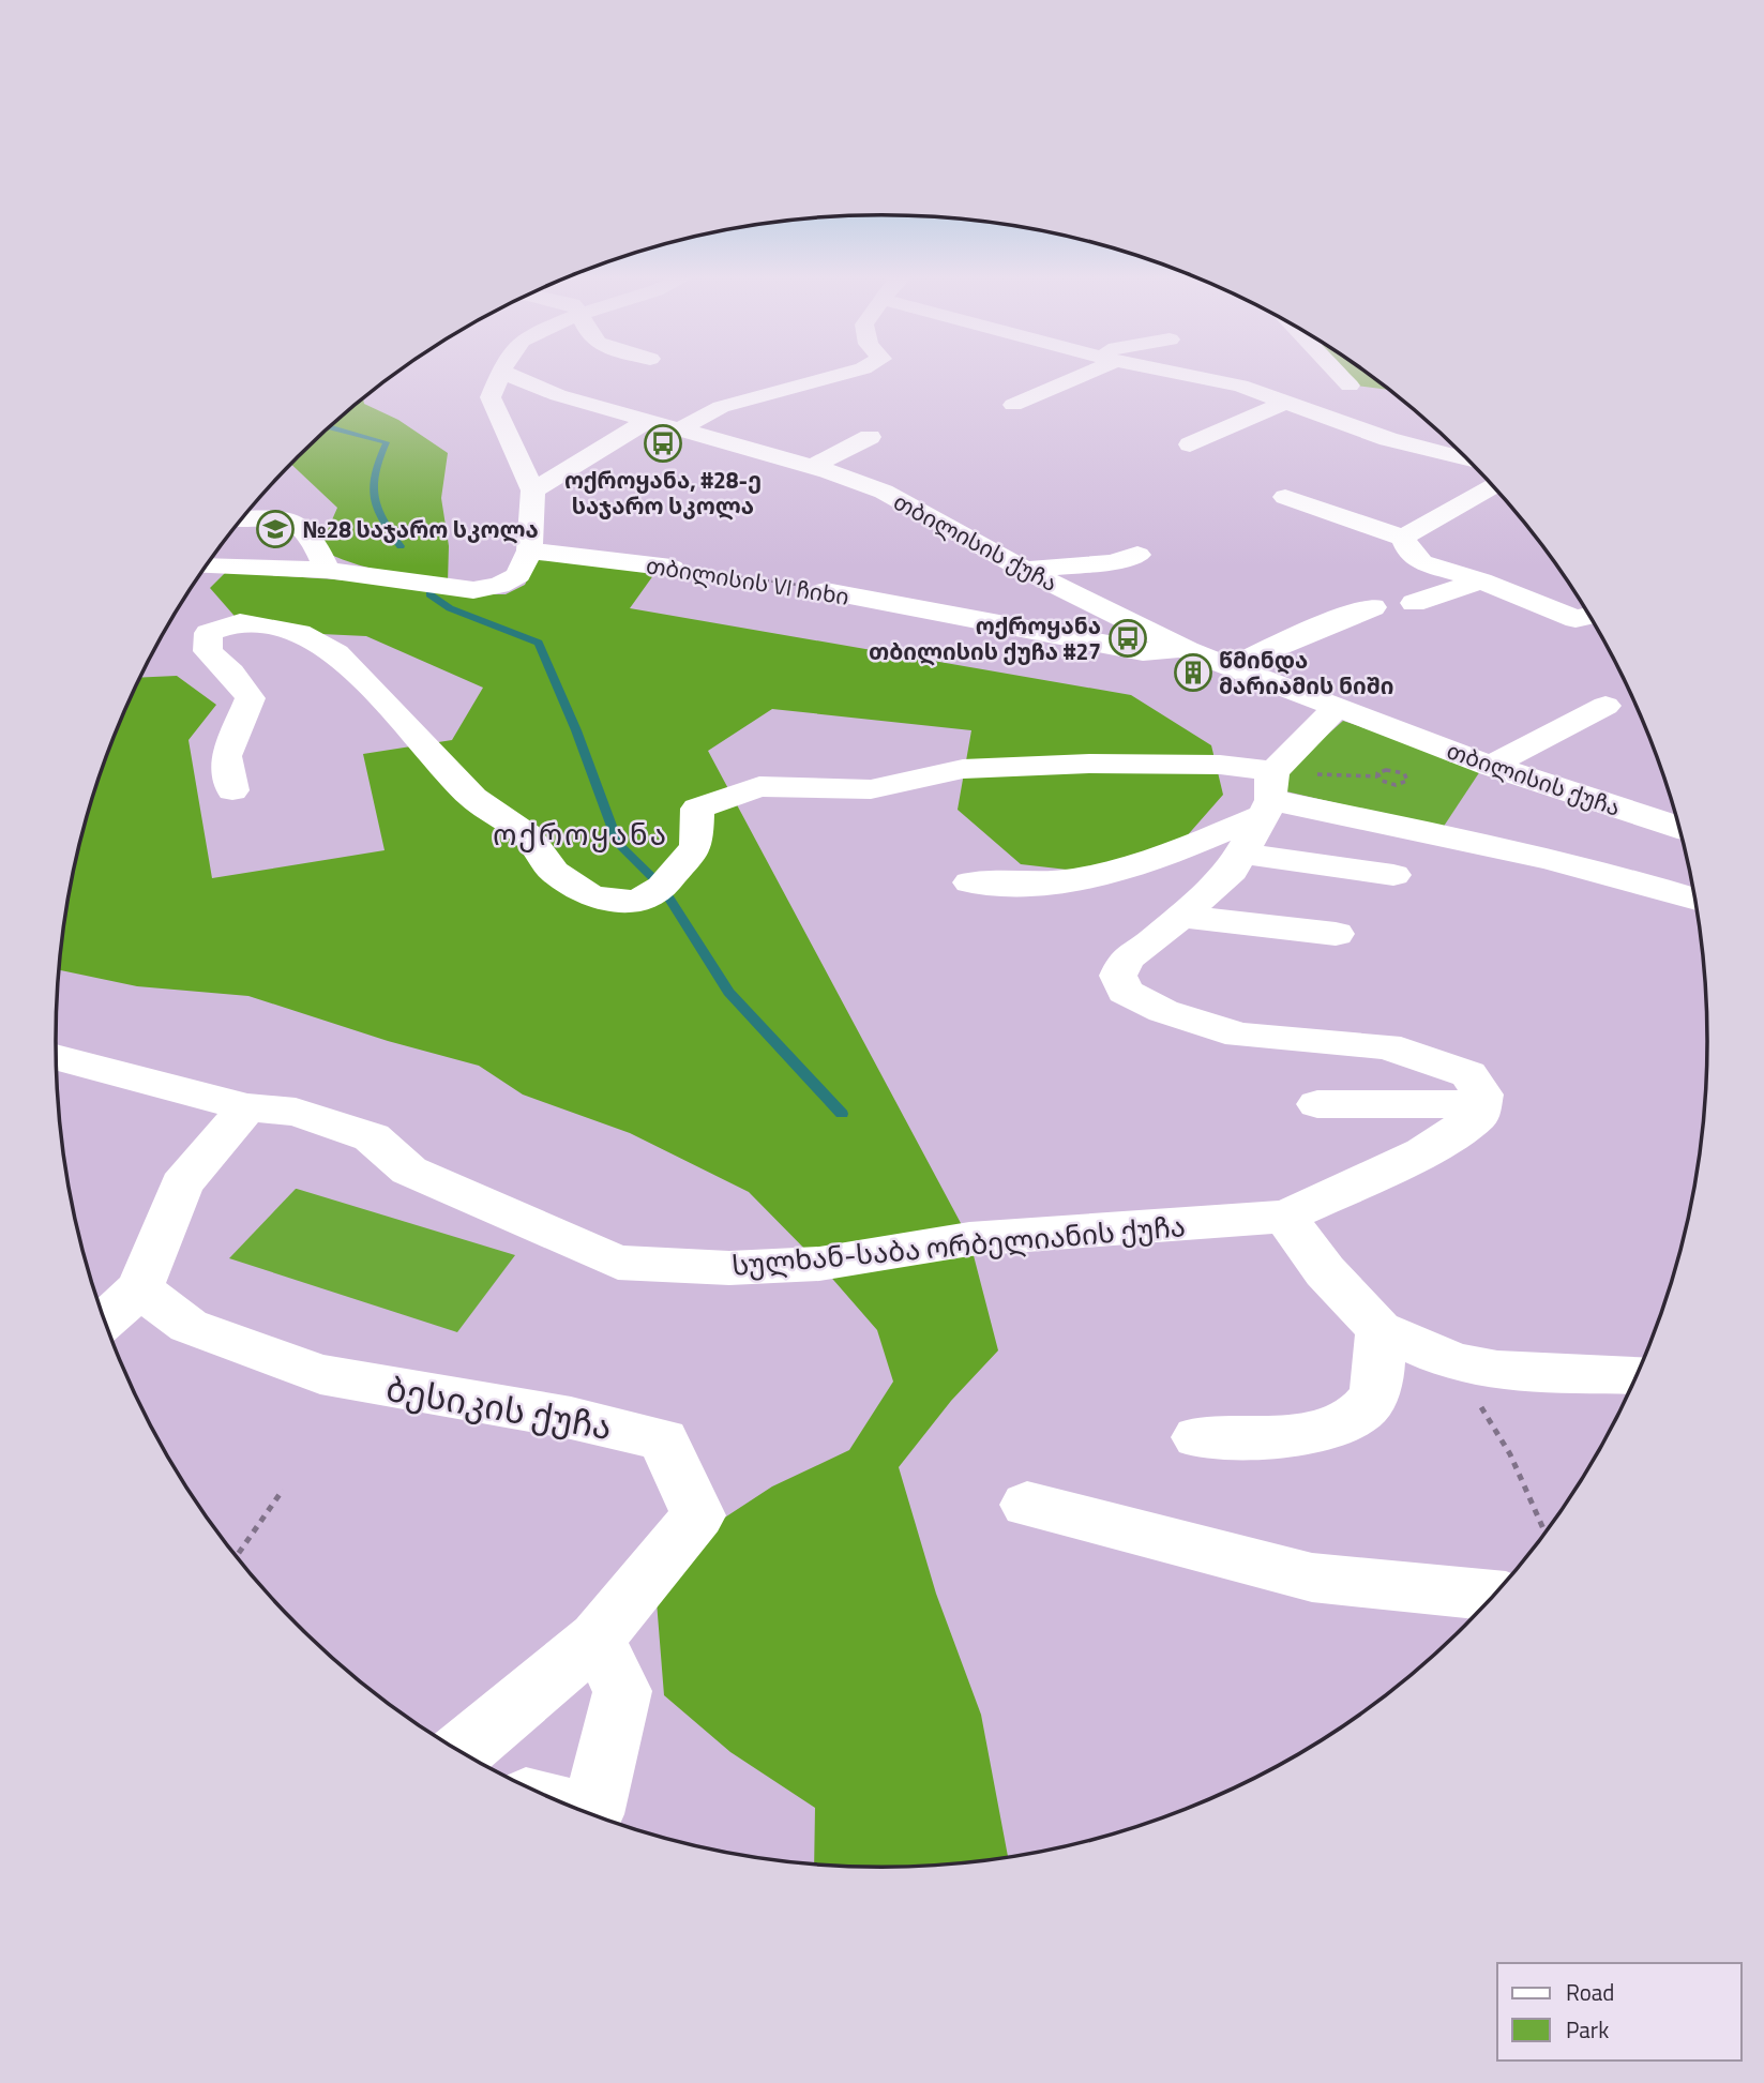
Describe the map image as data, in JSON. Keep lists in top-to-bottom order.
{
  "streets": {
    "street": [
      "თბილისის ქუჩა",
      "თბილისის VI ჩიხი",
      "სულხან-საბა ორბელიანის ქუჩა",
      "ბესიკის ქუჩა"
    ]
  },
  "crossings": [
    ["თბილისის ქუჩა", "თბილისის VI ჩიხი"]
  ],
  "districts": ["ოქროყანა"],
  "places": {
    "bus stop": ["ოქროყანა, #28-ე საჯარო სკოლა", "ოქროყანა თბილისის ქუჩა #27"],
    "school or university": ["№28 საჯარო სკოლა"],
    "building": ["წმინდა მარიამის ნიში"]
  },
  "legend": ["Road", "Park"]
}
